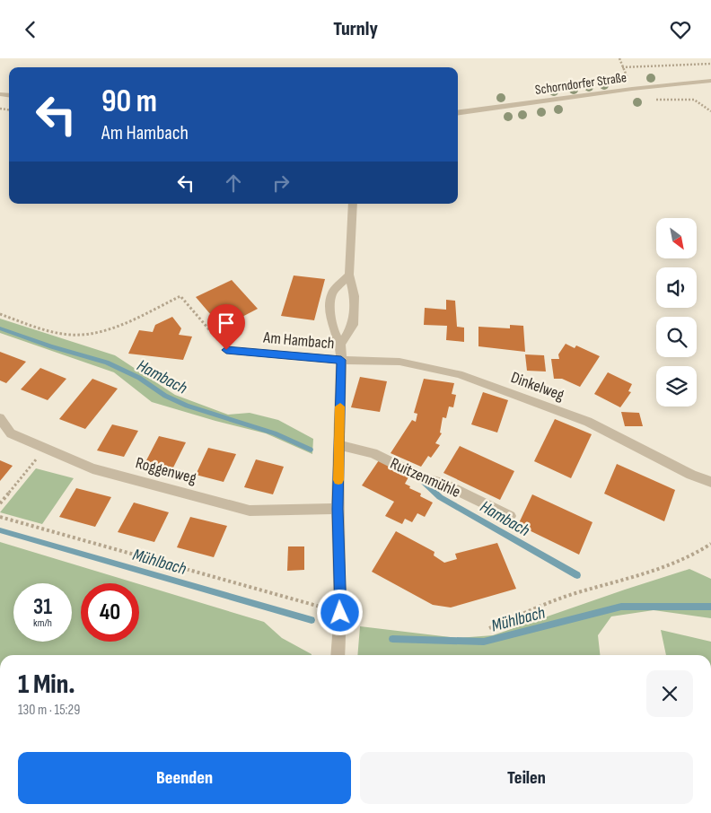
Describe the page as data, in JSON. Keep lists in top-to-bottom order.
{
  "streets": {
    "street": [
      "Schorndorfer Straße",
      "Am Hambach",
      "Dinkelweg",
      "Roggenweg",
      "Ruitzenmühle"
    ]
  },
  "crossings": [
    ["Am Hambach", "Dinkelweg"]
  ],
  "water": ["Hambach", "Mühlbach"],
  "north": "bottom right",
  "page": {
    "header": "Turnly",
    "turn": ["90 m", "Am Hambach"],
    "speed": "31 km/h",
    "limit": "40",
    "heading": ["1 Min.", "130 m · 15:29"],
    "buttons": ["Beenden", "Teilen"]
  }
}
